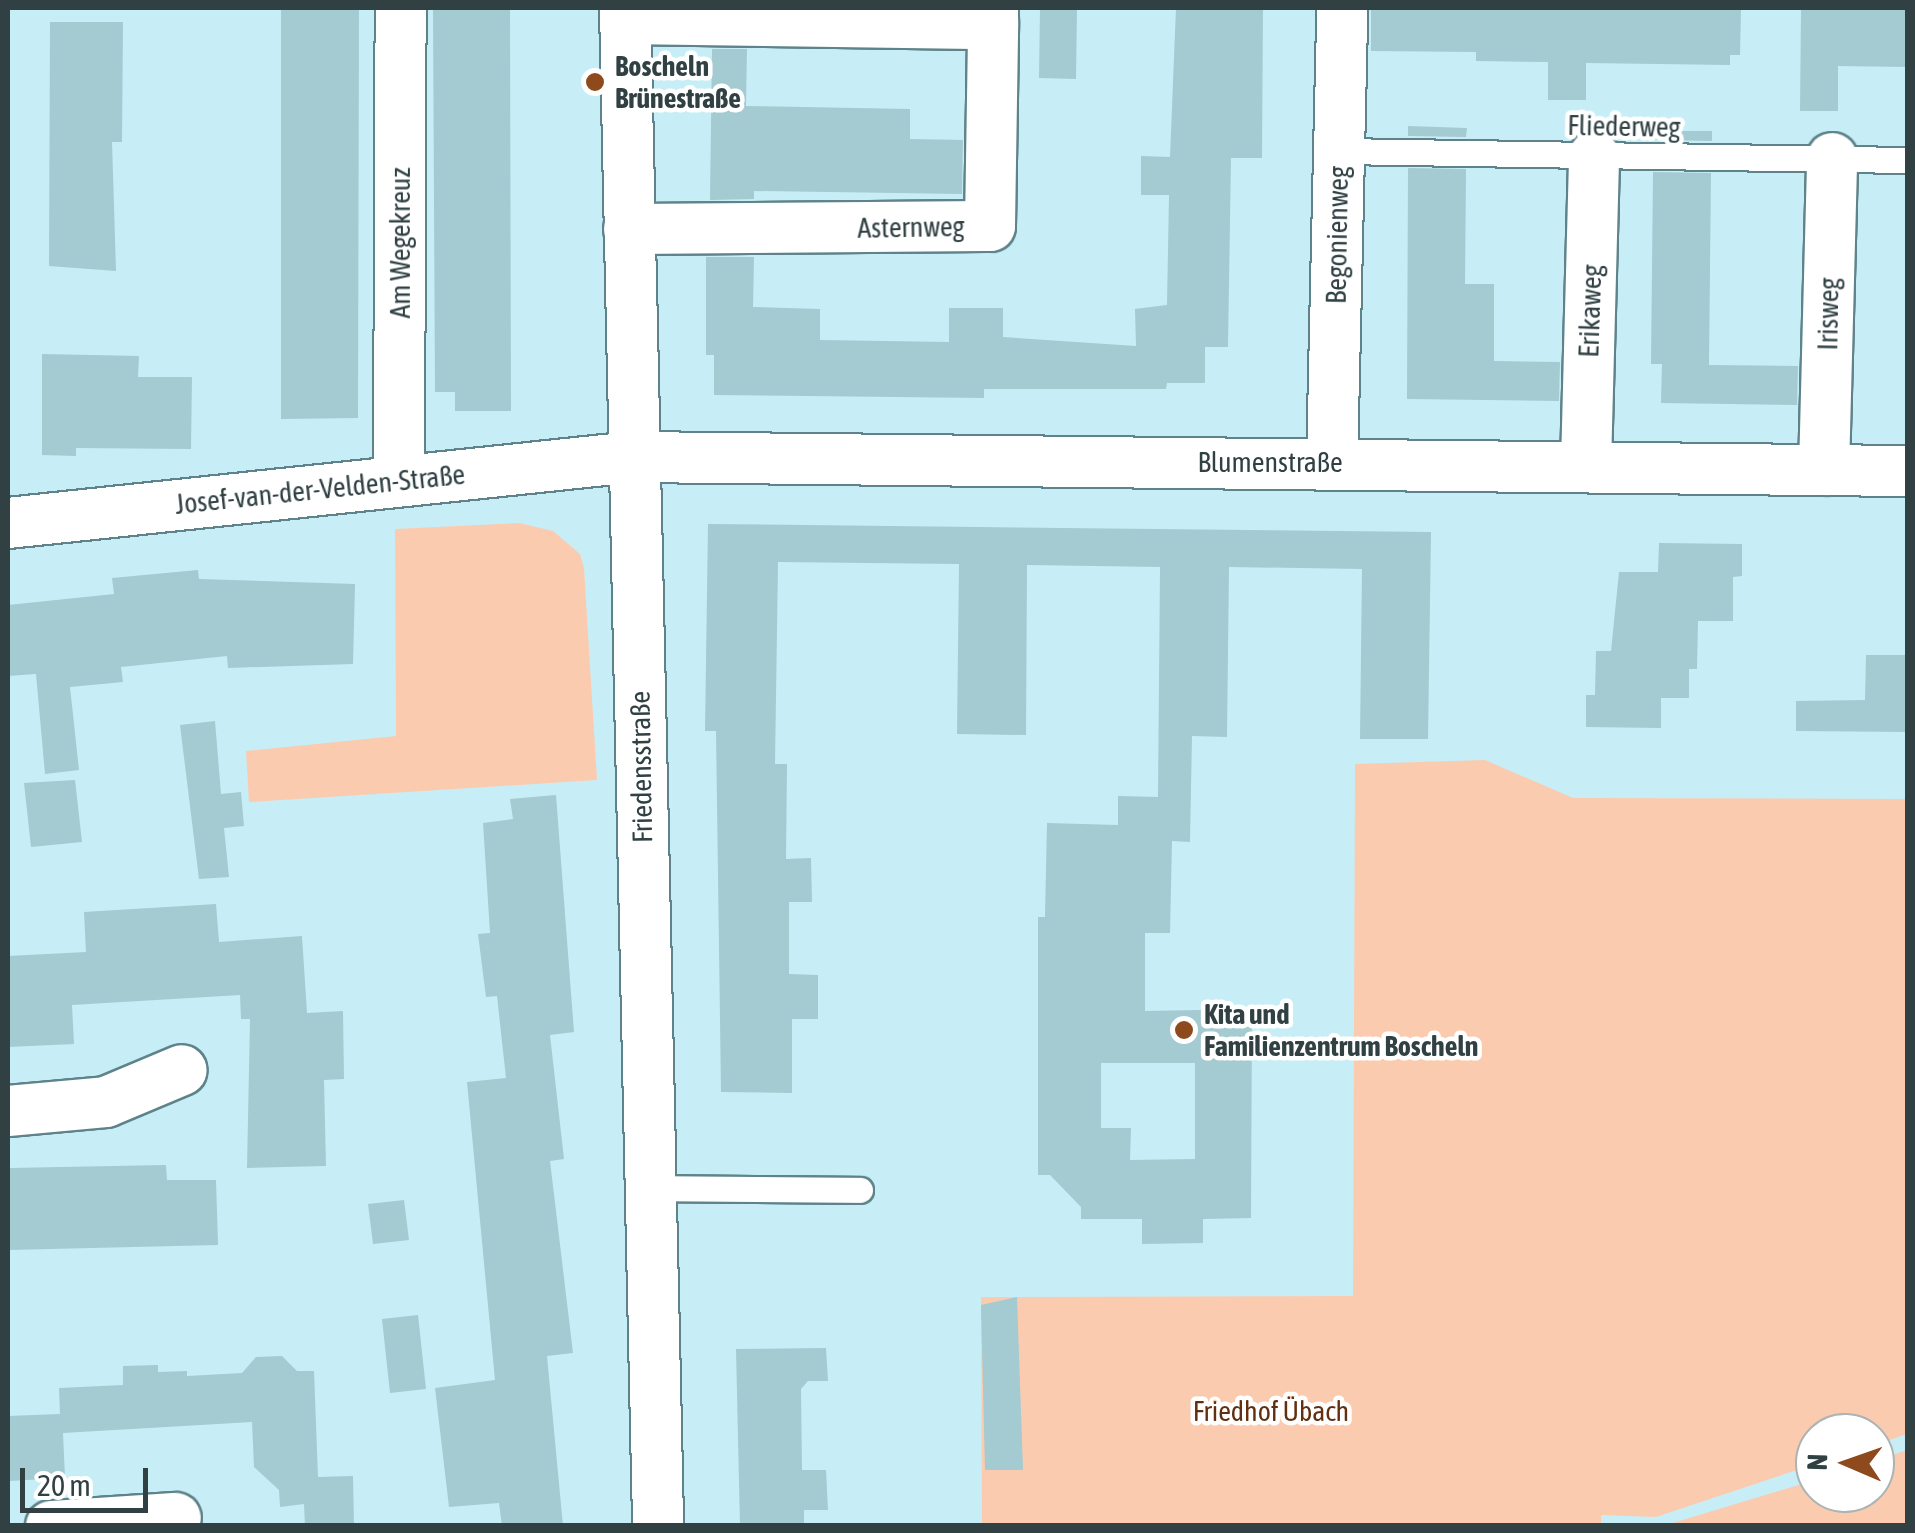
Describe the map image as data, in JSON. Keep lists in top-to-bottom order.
{
  "streets": {
    "street": [
      "Asternweg",
      "Begonienweg",
      "Am Wegekreuz",
      "Erikaweg",
      "Irisweg",
      "Blumenstraße",
      "Josef-van-der-Velden-Straße",
      "Friedensstraße"
    ],
    "lane": ["Fliederweg"]
  },
  "crossings": [
    ["Fliederweg", "Begonienweg"],
    ["Fliederweg", "Erikaweg"],
    ["Fliederweg", "Irisweg"],
    ["Asternweg", "Friedensstraße"],
    ["Begonienweg", "Blumenstraße"],
    ["Am Wegekreuz", "Josef-van-der-Velden-Straße"],
    ["Erikaweg", "Blumenstraße"],
    ["Irisweg", "Blumenstraße"],
    ["Blumenstraße", "Josef-van-der-Velden-Straße"],
    ["Blumenstraße", "Friedensstraße"],
    ["Josef-van-der-Velden-Straße", "Friedensstraße"]
  ],
  "parks": ["Friedhof Übach"],
  "places": ["Boscheln Brünestraße", "Kita und Familienzentrum Boscheln"],
  "scale_bar": "20 m",
  "north": "left"
}
